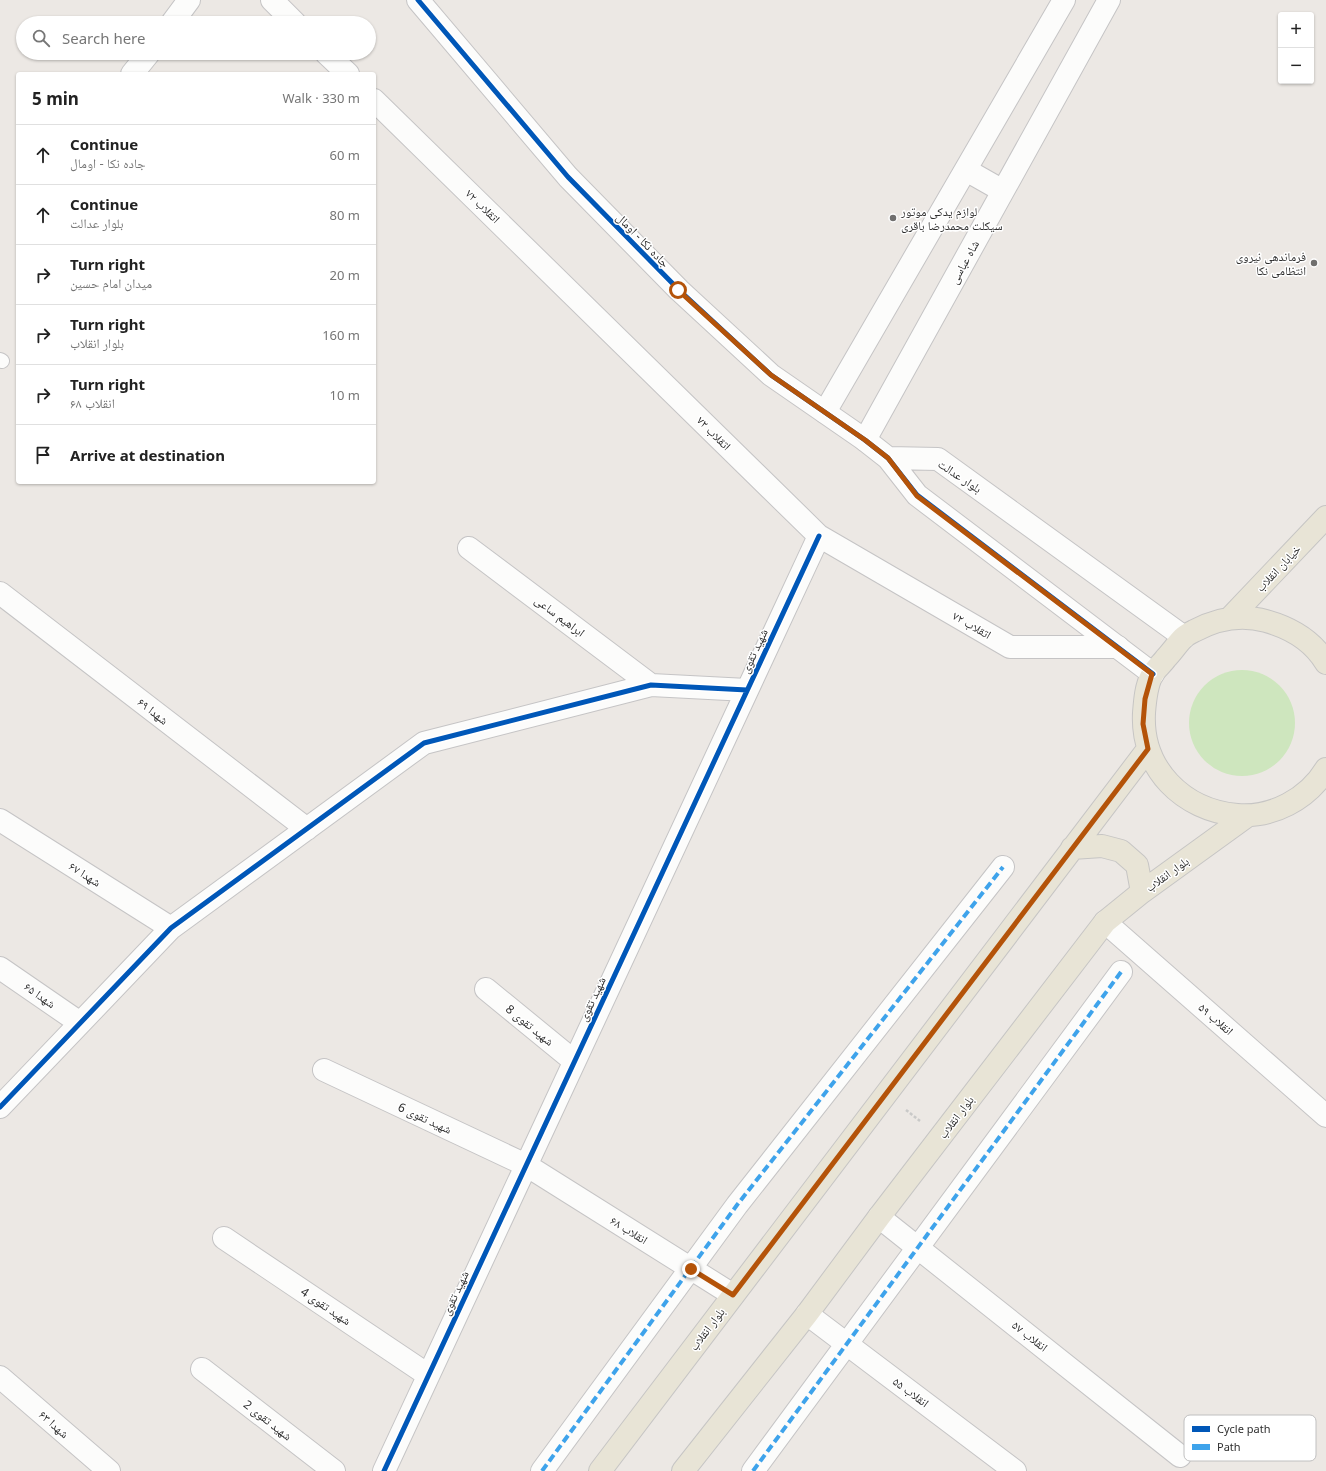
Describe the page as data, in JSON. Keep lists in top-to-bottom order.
{
  "streets": {
    "main road": ["خیابان انقلاب", "بلوار انقلاب"],
    "street": [
      "اتقلاب ۷۲",
      "جاده نکا - اومال",
      "شاه عباسی",
      "بلوار عدالت",
      "ابراهیم ساعی",
      "شهید تقوی",
      "شهدا ۶۹",
      "شهدا ۶۷",
      "شهدا ۶۵",
      "انقلاب ۵۹",
      "شهید تقوی 8",
      "شهید تقوی 6",
      "انقلاب ۶۸",
      "شهید تقوی 4",
      "انقلاب ۵۷",
      "انقلاب ۵۵",
      "شهید تقوی 2",
      "شهدا ۶۳"
    ]
  },
  "crossings": [
    ["اتقلاب ۷۲", "شهید تقوی"],
    ["جاده نکا - اومال", "شاه عباسی"],
    ["جاده نکا - اومال", "بلوار عدالت"],
    ["شهید تقوی", "شهید تقوی 8"],
    ["شهید تقوی", "شهید تقوی 6"],
    ["شهید تقوی", "انقلاب ۶۸"],
    ["شهید تقوی", "شهید تقوی 4"],
    ["بلوار انقلاب", "انقلاب ۵۹"],
    ["بلوار انقلاب", "انقلاب ۶۸"],
    ["بلوار انقلاب", "انقلاب ۵۷"],
    ["بلوار انقلاب", "انقلاب ۵۵"],
    ["شهید تقوی 6", "انقلاب ۶۸"]
  ],
  "places": ["لوازم یدکی موتور سیکلت محمدرضا باقری", "فرماندهی نیروی انتظامی نکا"],
  "legend": ["Cycle path", "Path"],
  "page": {
    "map_buttons": ["+", "−"],
    "search": "Search here",
    "heading": ["5 min", "Walk · 330 m"],
    "list": [
      ["Continue", "جاده نکا - اومال", "60 m"],
      ["Continue", "بلوار عدالت", "80 m"],
      ["Turn right", "میدان امام حسین", "20 m"],
      ["Turn right", "بلوار انقلاب", "160 m"],
      ["Turn right", "انقلاب ۶۸", "10 m"],
      "Arrive at destination"
    ]
  }
}
